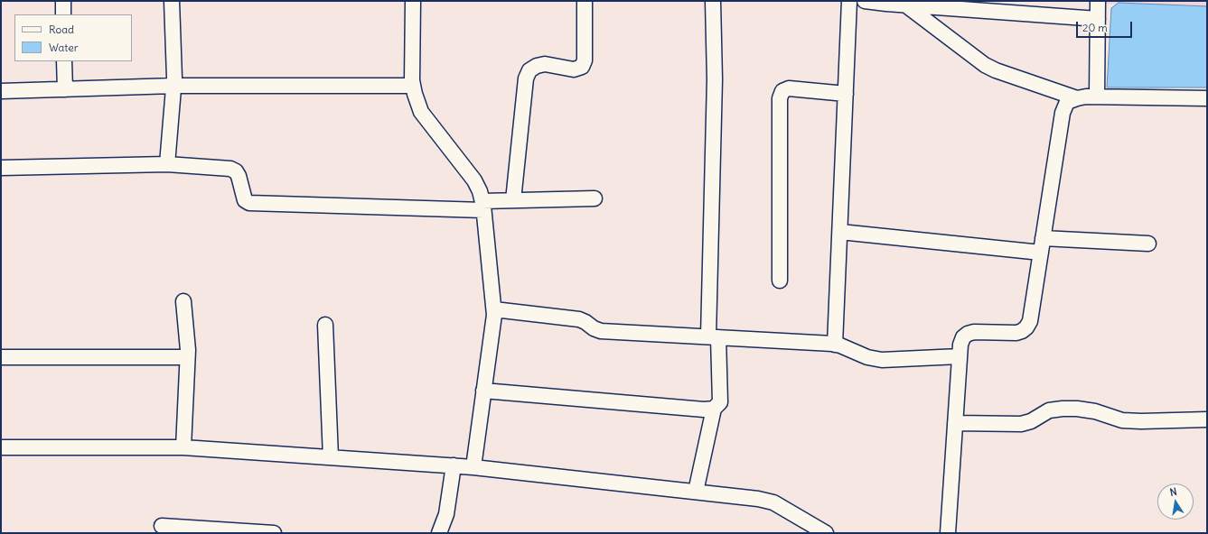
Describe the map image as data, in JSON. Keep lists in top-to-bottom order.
{
  "legend": ["Road", "Water"],
  "scale_bar": "20 m",
  "north": "top"
}
